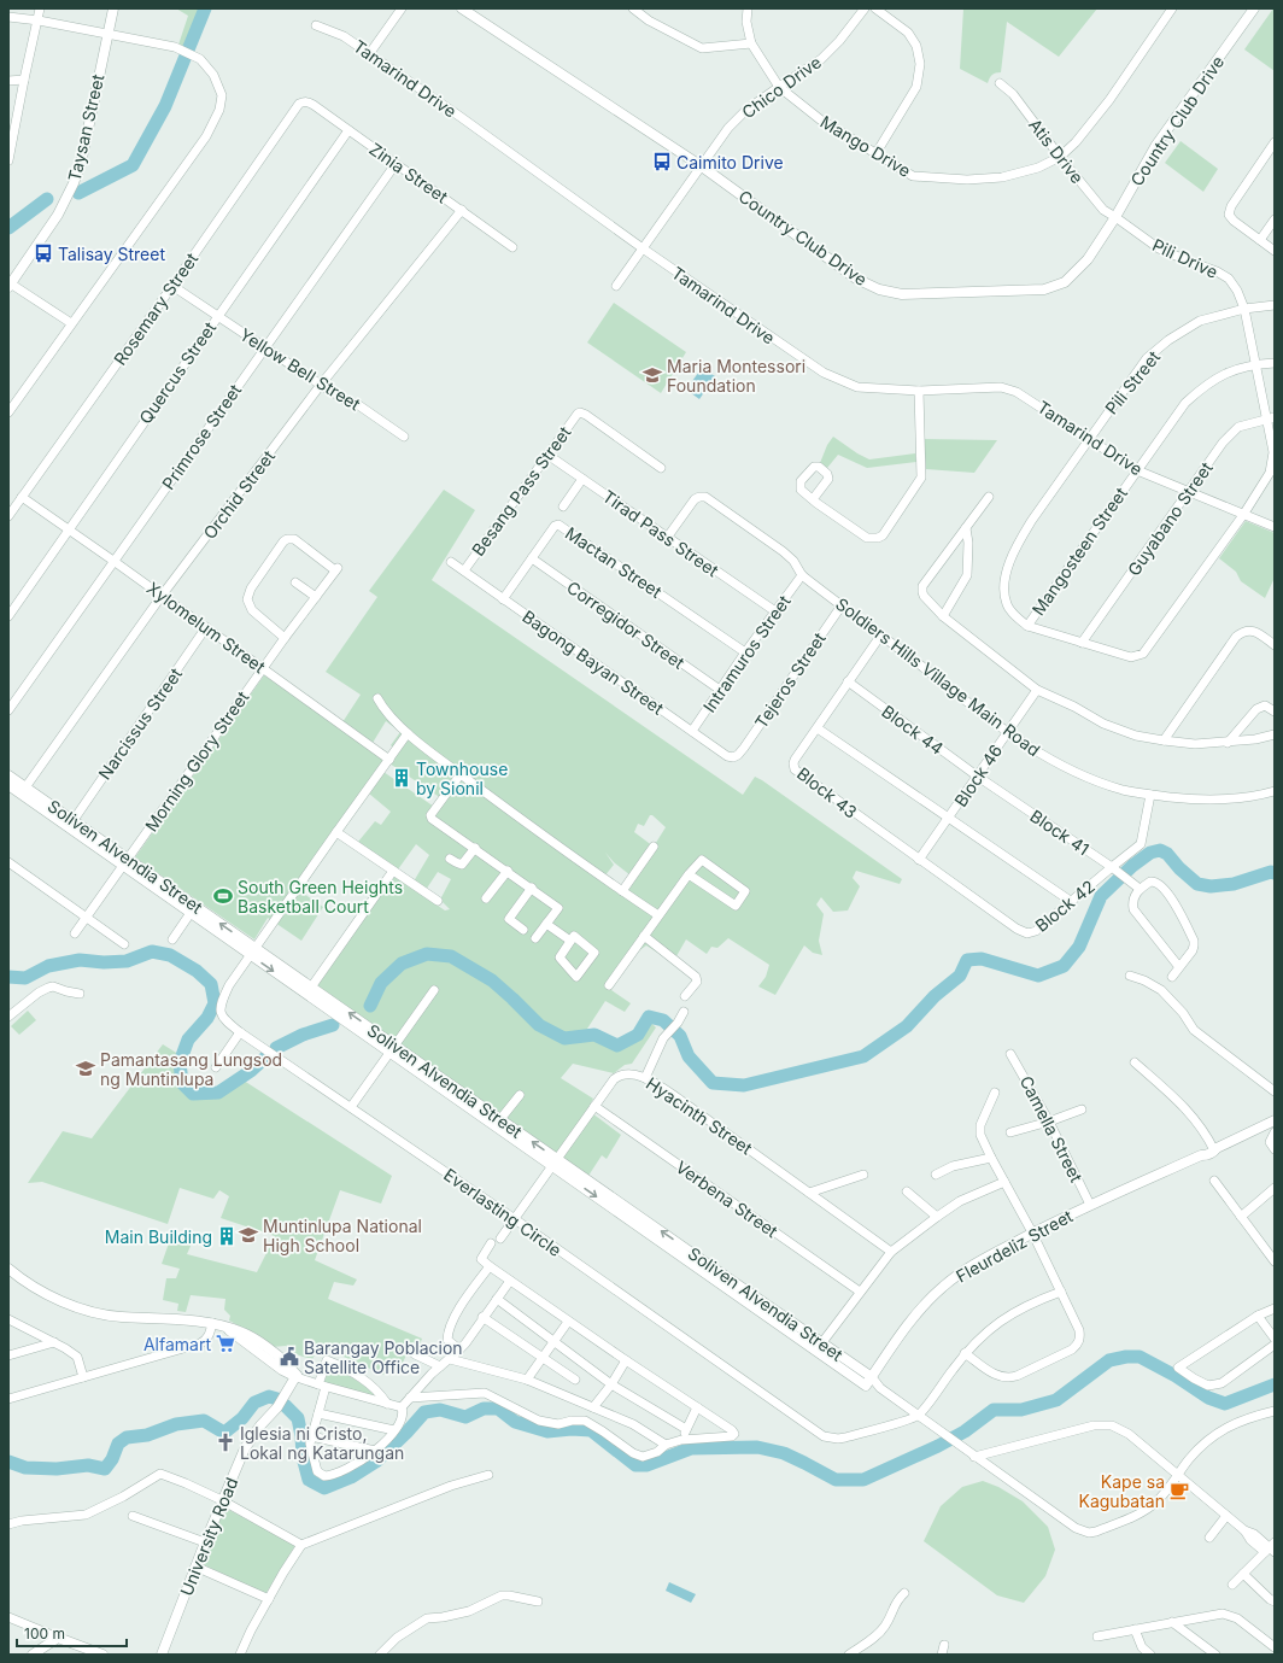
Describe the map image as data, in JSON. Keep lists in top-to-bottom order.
{
  "streets": {
    "street": [
      "Tamarind Drive",
      "Chico Drive",
      "Country Club Drive",
      "Taysan Street",
      "Mango Drive",
      "Atis Drive",
      "Zinia Street",
      "Pili Drive",
      "Rosemary Street",
      "Yellow Bell Street",
      "Quercus Street",
      "Pili Street",
      "Primrose Street",
      "Besang Pass Street",
      "Orchid Street",
      "Guyabano Street",
      "Tirad Pass Street",
      "Mangosteen Street",
      "Mactan Street",
      "Corregidor Street",
      "Xylomelum Street",
      "Intramuros Street",
      "Bagong Bayan Street",
      "Soldiers Hills Village Main Road",
      "Tejeros Street",
      "Narcissus Street",
      "Block 44",
      "Morning Glory Street",
      "Block 46",
      "Block 43",
      "Block 41",
      "Soliven Alvendia Street",
      "Block 42",
      "Hyacinth Street",
      "Camella Street",
      "Verbena Street",
      "Everlasting Circle",
      "Fleurdeliz Street",
      "University Road"
    ]
  },
  "crossings": [
    ["Tamarind Drive", "Pili Street"],
    ["Tamarind Drive", "Guyabano Street"],
    ["Tamarind Drive", "Mangosteen Street"],
    ["Chico Drive", "Country Club Drive"],
    ["Chico Drive", "Mango Drive"],
    ["Country Club Drive", "Atis Drive"],
    ["Country Club Drive", "Pili Drive"],
    ["Mango Drive", "Atis Drive"],
    ["Atis Drive", "Pili Drive"],
    ["Zinia Street", "Rosemary Street"],
    ["Zinia Street", "Quercus Street"],
    ["Zinia Street", "Primrose Street"],
    ["Zinia Street", "Orchid Street"],
    ["Pili Drive", "Pili Street"],
    ["Rosemary Street", "Yellow Bell Street"],
    ["Rosemary Street", "Xylomelum Street"],
    ["Yellow Bell Street", "Quercus Street"],
    ["Yellow Bell Street", "Primrose Street"],
    ["Yellow Bell Street", "Orchid Street"],
    ["Quercus Street", "Xylomelum Street"],
    ["Pili Street", "Guyabano Street"],
    ["Pili Street", "Mangosteen Street"],
    ["Primrose Street", "Xylomelum Street"],
    ["Besang Pass Street", "Tirad Pass Street"],
    ["Besang Pass Street", "Bagong Bayan Street"],
    ["Orchid Street", "Xylomelum Street"],
    ["Orchid Street", "Soliven Alvendia Street"],
    ["Tirad Pass Street", "Intramuros Street"],
    ["Tirad Pass Street", "Soldiers Hills Village Main Road"],
    ["Mactan Street", "Corregidor Street"],
    ["Mactan Street", "Intramuros Street"],
    ["Mactan Street", "Bagong Bayan Street"],
    ["Corregidor Street", "Intramuros Street"],
    ["Xylomelum Street", "Narcissus Street"],
    ["Xylomelum Street", "Morning Glory Street"],
    ["Xylomelum Street", "Everlasting Circle"],
    ["Intramuros Street", "Bagong Bayan Street"],
    ["Intramuros Street", "Soldiers Hills Village Main Road"],
    ["Bagong Bayan Street", "Tejeros Street"],
    ["Soldiers Hills Village Main Road", "Tejeros Street"],
    ["Soldiers Hills Village Main Road", "Block 46"],
    ["Soldiers Hills Village Main Road", "Block 43"],
    ["Soldiers Hills Village Main Road", "Block 42"],
    ["Narcissus Street", "Soliven Alvendia Street"],
    ["Block 44", "Block 46"],
    ["Block 44", "Block 43"],
    ["Block 44", "Block 41"],
    ["Morning Glory Street", "Soliven Alvendia Street"],
    ["Block 46", "Block 43"],
    ["Block 46", "Block 41"],
    ["Block 46", "Block 42"],
    ["Block 43", "Block 42"],
    ["Block 41", "Block 42"],
    ["Soliven Alvendia Street", "Hyacinth Street"],
    ["Soliven Alvendia Street", "Everlasting Circle"],
    ["Soliven Alvendia Street", "Fleurdeliz Street"],
    ["Hyacinth Street", "Verbena Street"],
    ["Hyacinth Street", "Everlasting Circle"],
    ["Camella Street", "Fleurdeliz Street"]
  ],
  "places": {
    "bus stop": ["Caimito Drive", "Talisay Street"],
    "school or university": ["Maria Montessori Foundation", "Pamantasang Lungsod ng Muntinlupa", "Muntinlupa National High School"],
    "building": ["Townhouse by Sionil", "Main Building"],
    "sports": ["South Green Heights Basketball Court"],
    "supermarket": ["Alfamart"],
    "public building": ["Barangay Poblacion Satellite Office"],
    "church": ["Iglesia ni Cristo, Lokal ng Katarungan"],
    "cafe": ["Kape sa Kagubatan"]
  },
  "scale_bar": "100 m"
}
